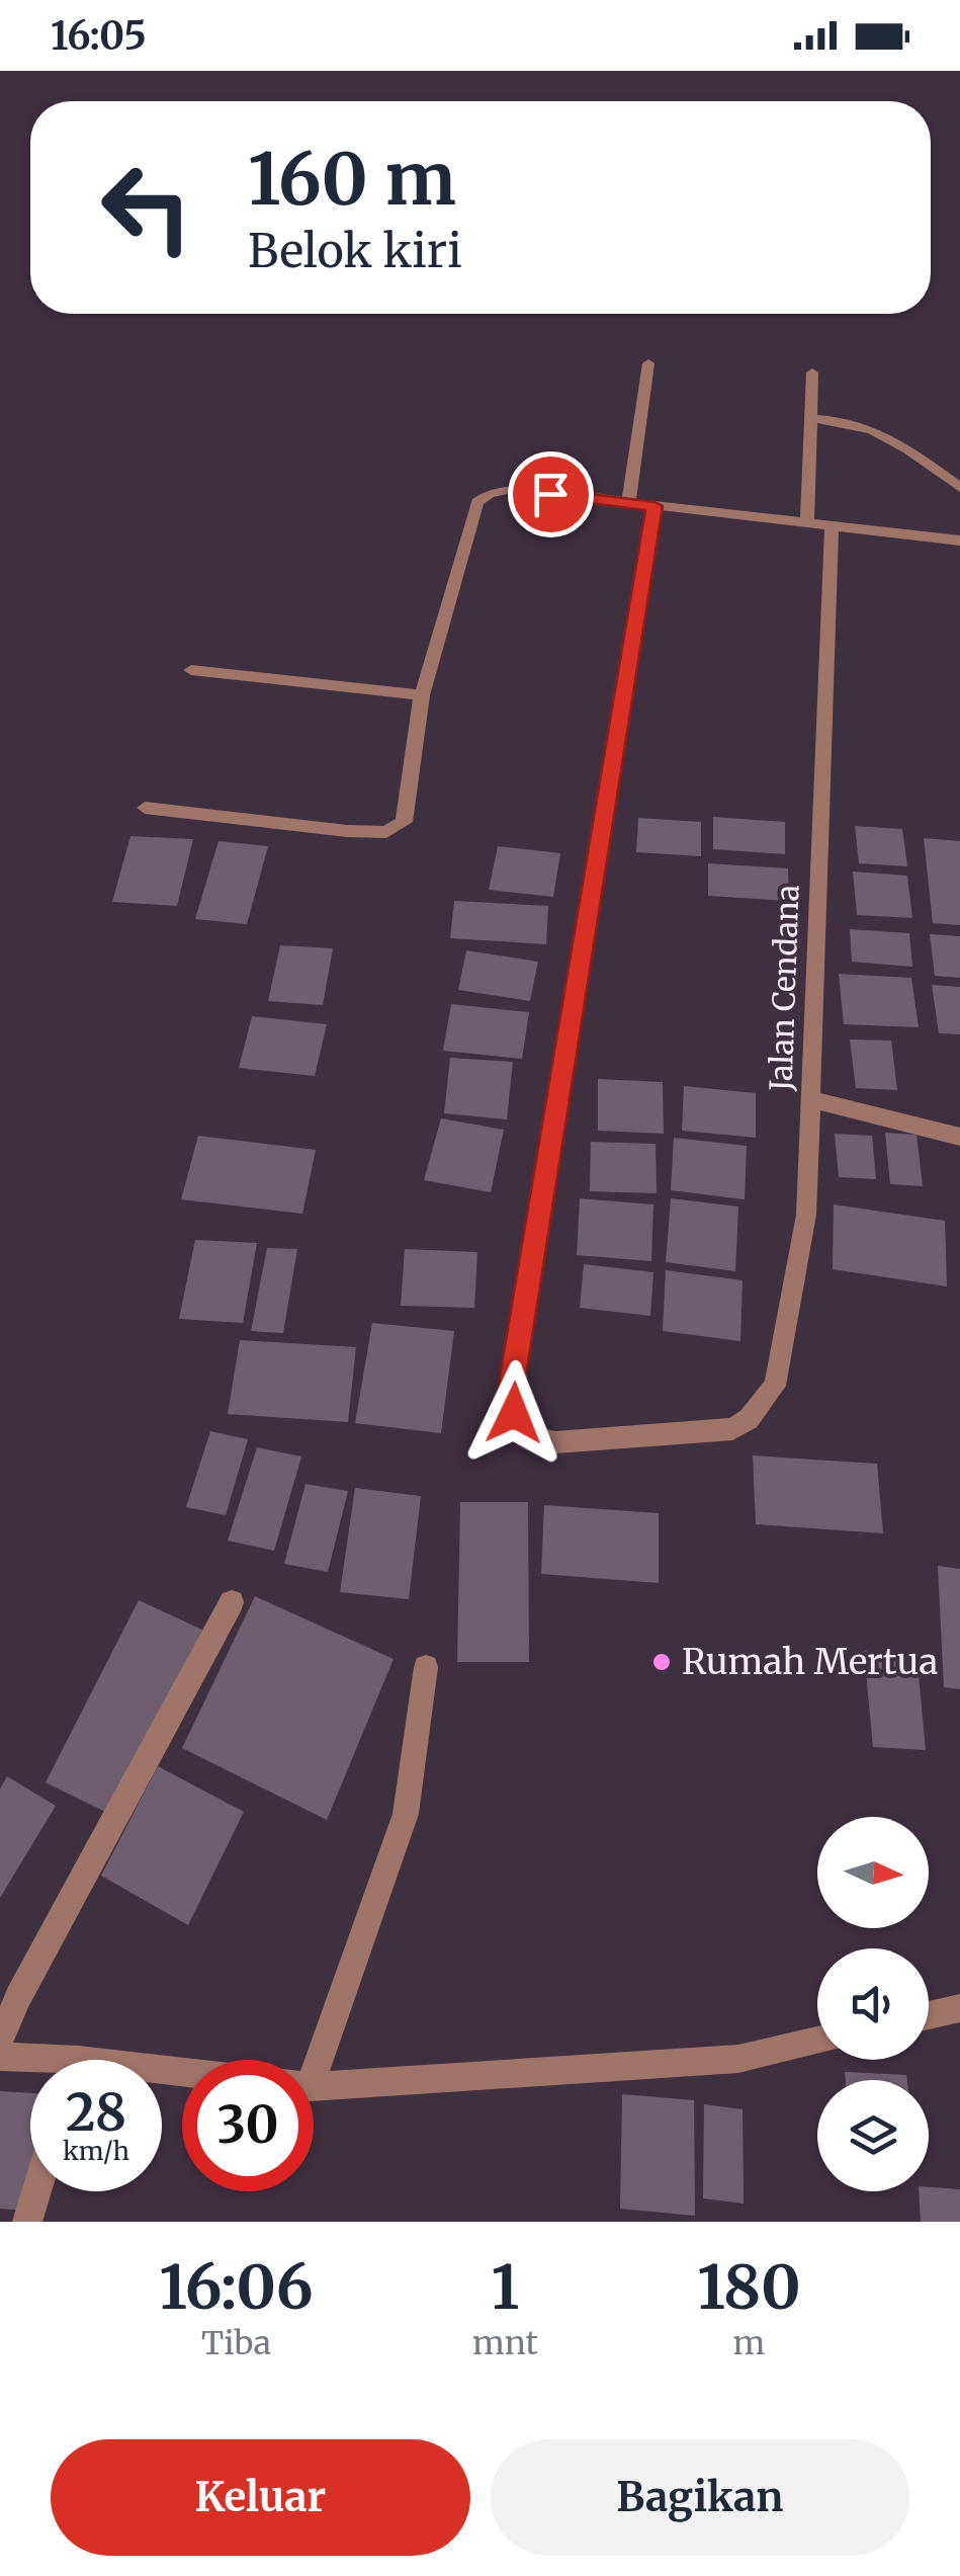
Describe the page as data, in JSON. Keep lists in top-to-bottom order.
{
  "streets": {
    "street": ["Jalan Cendana"]
  },
  "places": ["Rumah Mertua"],
  "north": "right",
  "page": {
    "status": "16:05",
    "turn": ["160 m", "Belok kiri"],
    "speed": "28 km/h",
    "limit": "30",
    "eta": [
      "16:06",
      "Tiba",
      "1",
      "mnt",
      "180",
      "m"
    ],
    "buttons": ["Keluar", "Bagikan"]
  }
}
